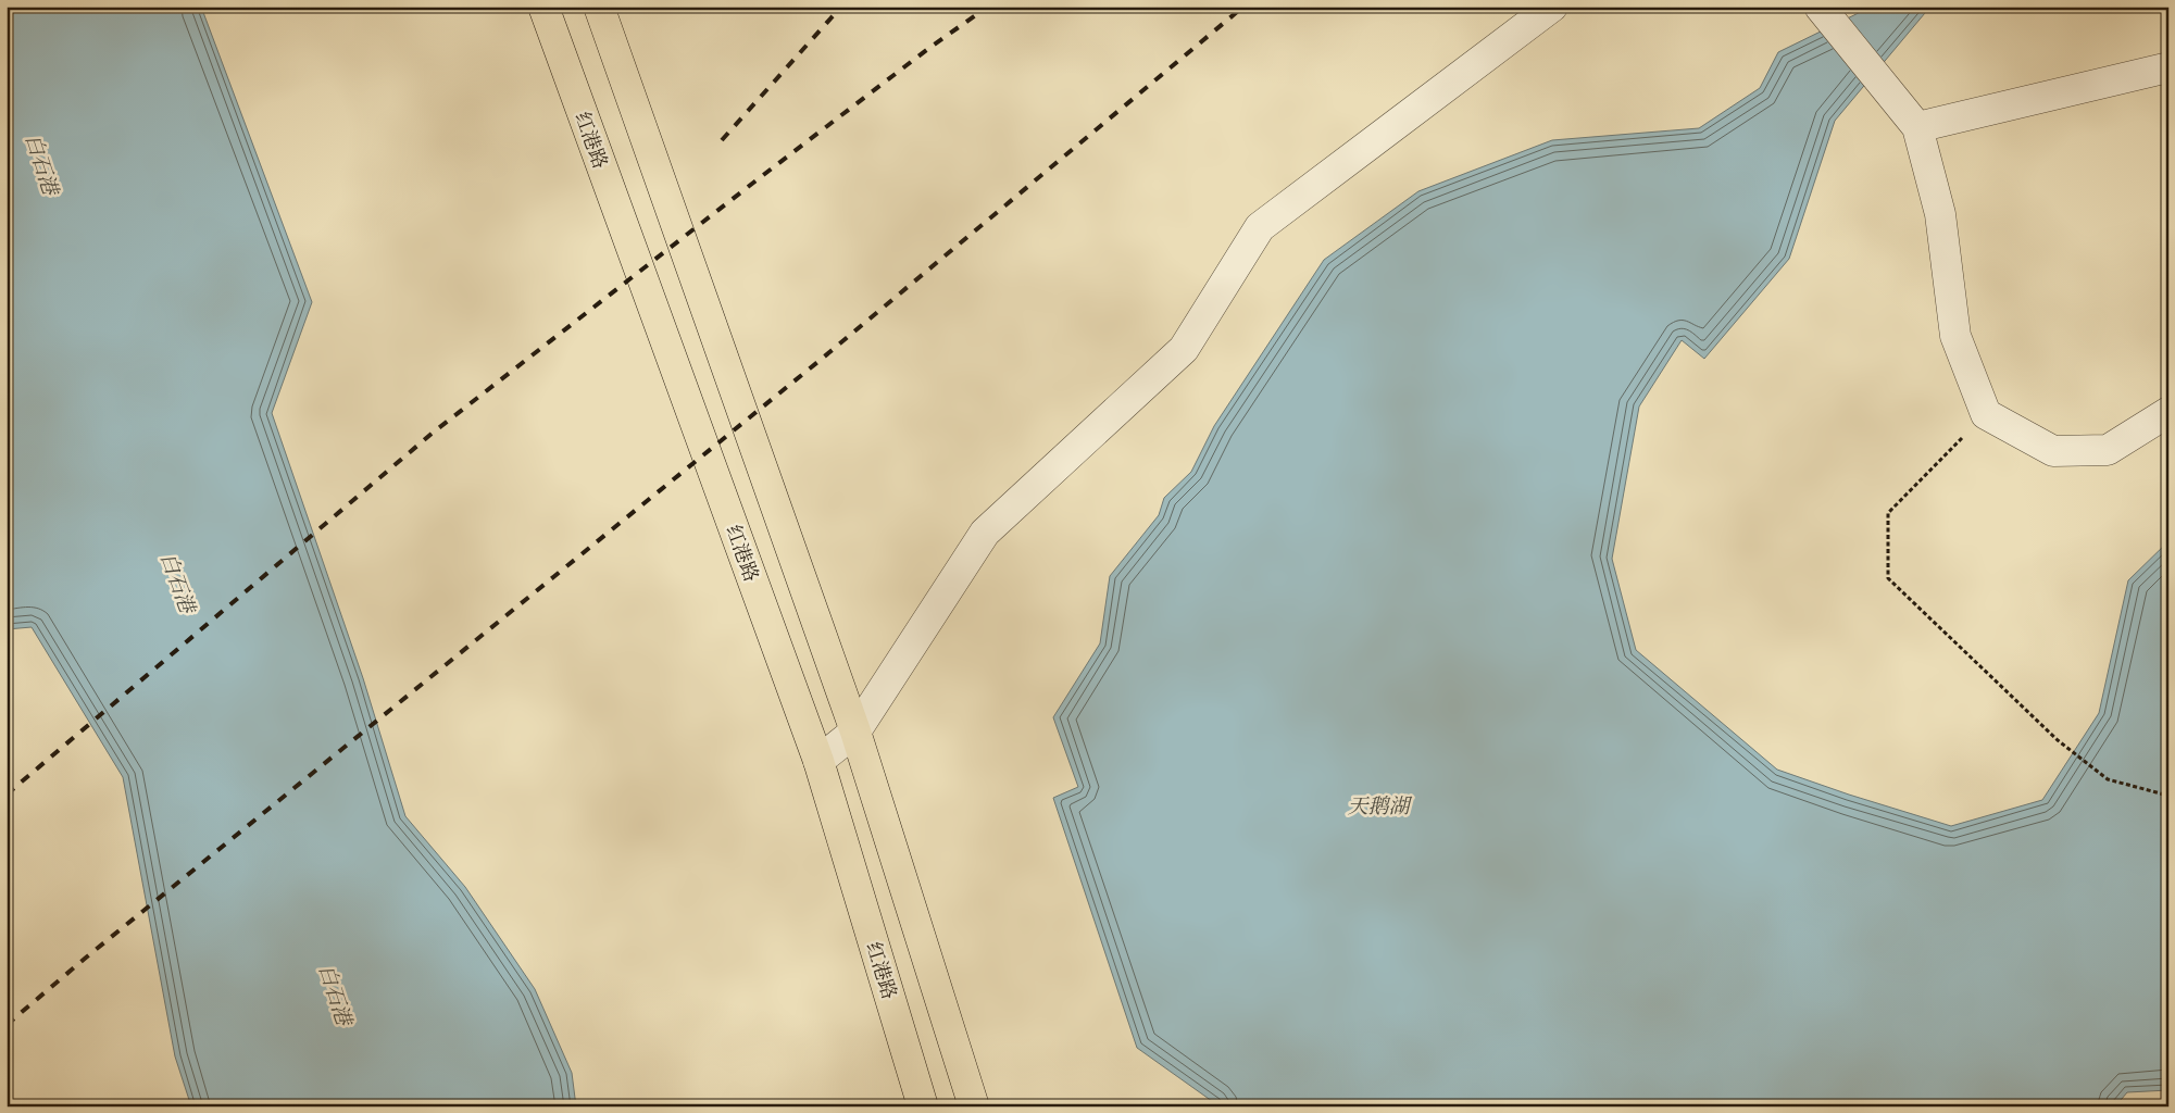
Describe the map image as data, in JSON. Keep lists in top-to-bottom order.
{
  "streets": {
    "main road": ["红港路"]
  },
  "water": ["白石港", "天鹅湖"]
}
